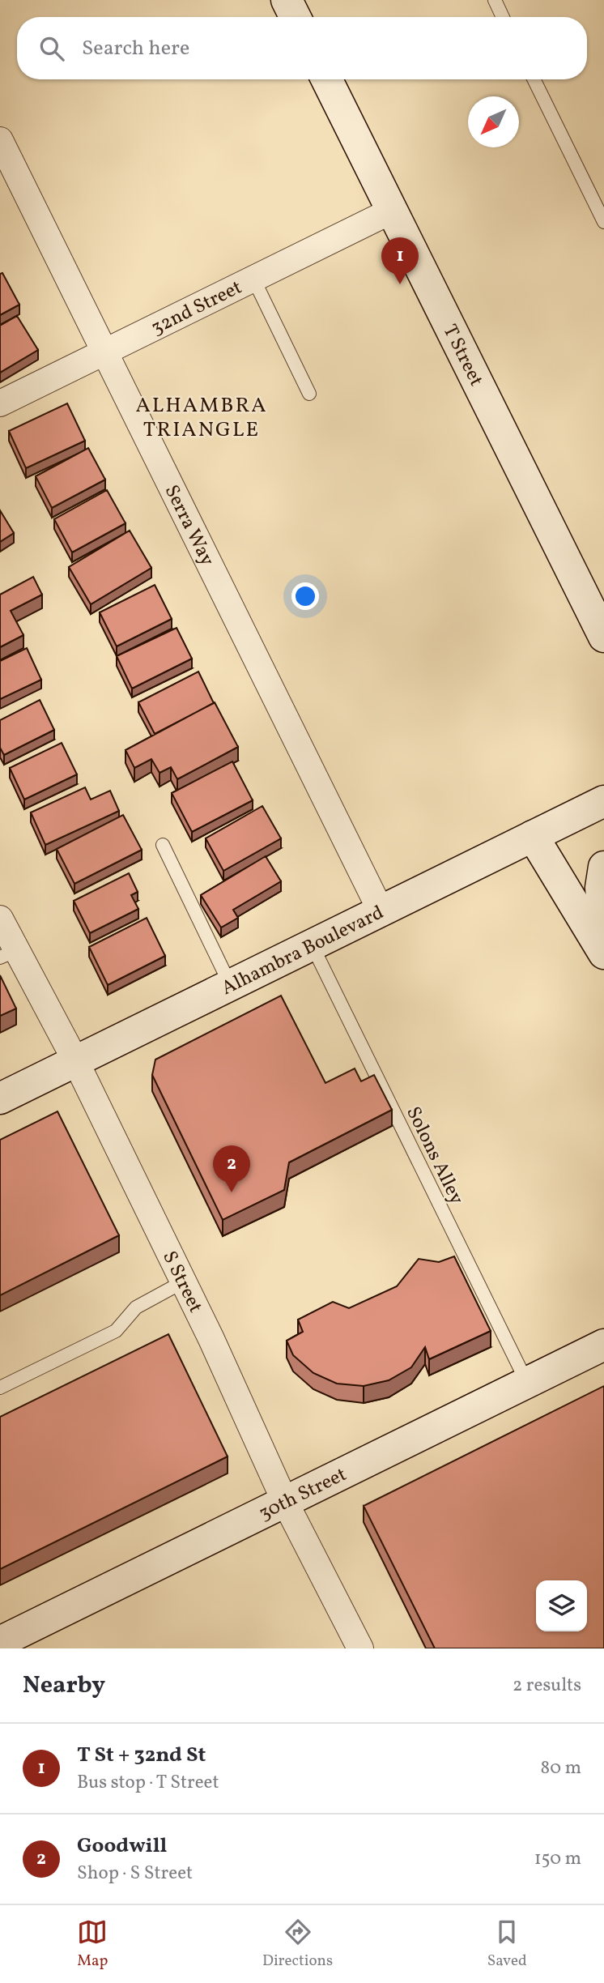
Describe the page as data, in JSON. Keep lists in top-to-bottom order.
{
  "streets": {
    "street": [
      "32nd Street",
      "T Street",
      "Serra Way",
      "Alhambra Boulevard",
      "S Street",
      "30th Street"
    ],
    "lane": ["Solons Alley"]
  },
  "crossings": [
    ["32nd Street", "T Street"],
    ["32nd Street", "Serra Way"],
    ["Serra Way", "Alhambra Boulevard"],
    ["Alhambra Boulevard", "Solons Alley"],
    ["Alhambra Boulevard", "S Street"],
    ["Solons Alley", "30th Street"],
    ["S Street", "30th Street"]
  ],
  "districts": ["ALHAMBRA TRIANGLE"],
  "north": "bottom left",
  "page": {
    "search": "Search here",
    "pins": ["1", "2"],
    "heading": ["Nearby", "2 results"],
    "list": [
      {
        "mark": "1",
        "name": "T St + 32nd St",
        "note": "Bus stop · T Street",
        "value": "80 m"
      },
      {
        "mark": "2",
        "name": "Goodwill",
        "note": "Shop · S Street",
        "value": "150 m"
      }
    ],
    "nav": ["Map", "Directions", "Saved"]
  }
}
